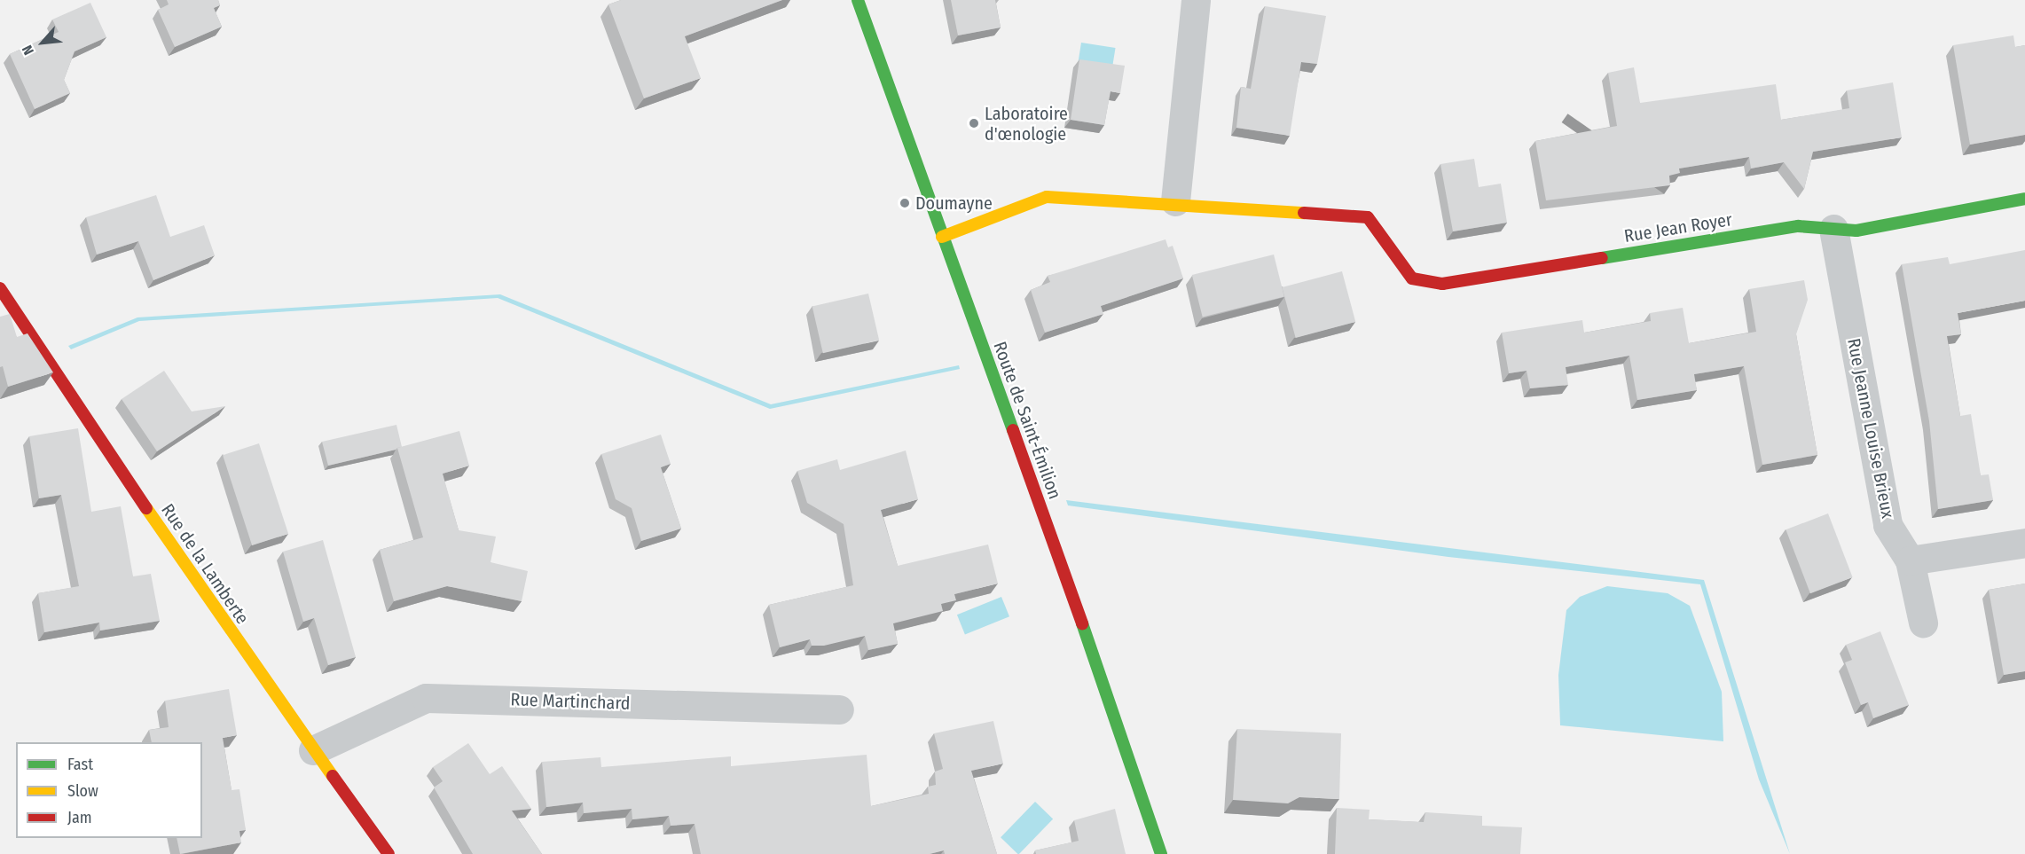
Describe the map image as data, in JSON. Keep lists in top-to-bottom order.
{
  "streets": {
    "street": [
      "Rue Jean Royer",
      "Route de Saint-Émilion",
      "Rue Jeanne Louise Brieux",
      "Rue de la Lamberte",
      "Rue Martinchard"
    ]
  },
  "crossings": [
    ["Rue Jean Royer", "Rue Jeanne Louise Brieux"],
    ["Rue de la Lamberte", "Rue Martinchard"]
  ],
  "places": ["Laboratoire d'œnologie", "Doumayne"],
  "legend": ["Fast", "Slow", "Jam"],
  "north": "bottom left"
}
